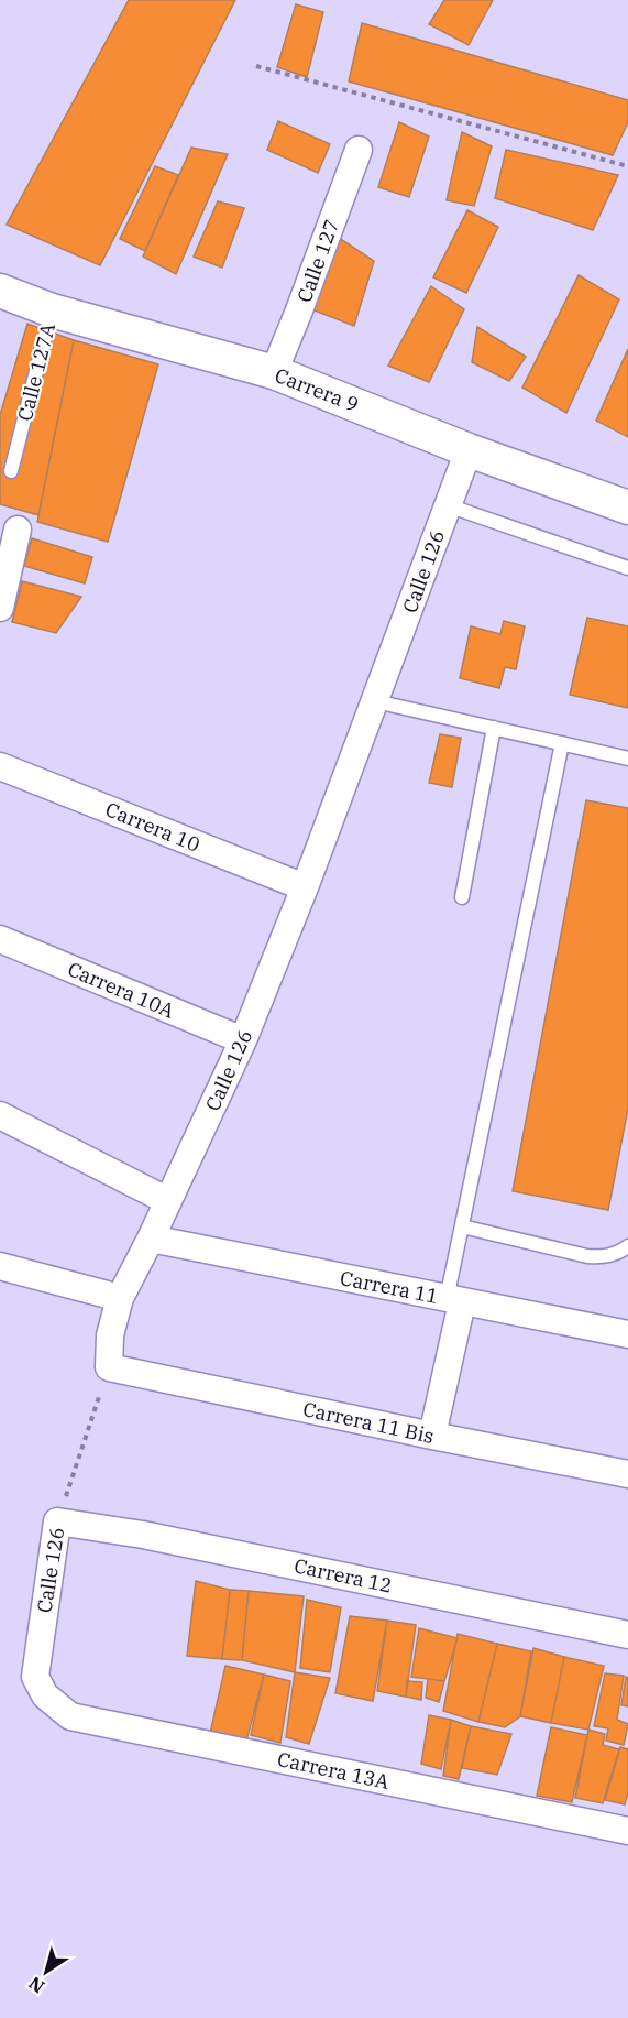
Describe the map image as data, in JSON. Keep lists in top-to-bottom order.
{
  "streets": {
    "street": [
      "Calle 127",
      "Carrera 9",
      "Calle 126",
      "Carrera 10",
      "Carrera 10A",
      "Carrera 11",
      "Carrera 11 Bis",
      "Carrera 12",
      "Carrera 13A"
    ],
    "lane": ["Calle 127A"]
  },
  "crossings": [
    ["Calle 127", "Carrera 9"],
    ["Calle 127A", "Carrera 9"],
    ["Carrera 9", "Calle 126"],
    ["Calle 126", "Carrera 10"],
    ["Calle 126", "Carrera 10A"],
    ["Calle 126", "Carrera 11"],
    ["Calle 126", "Carrera 11 Bis"],
    ["Calle 126", "Carrera 12"],
    ["Calle 126", "Carrera 13A"]
  ],
  "north": "bottom left"
}
